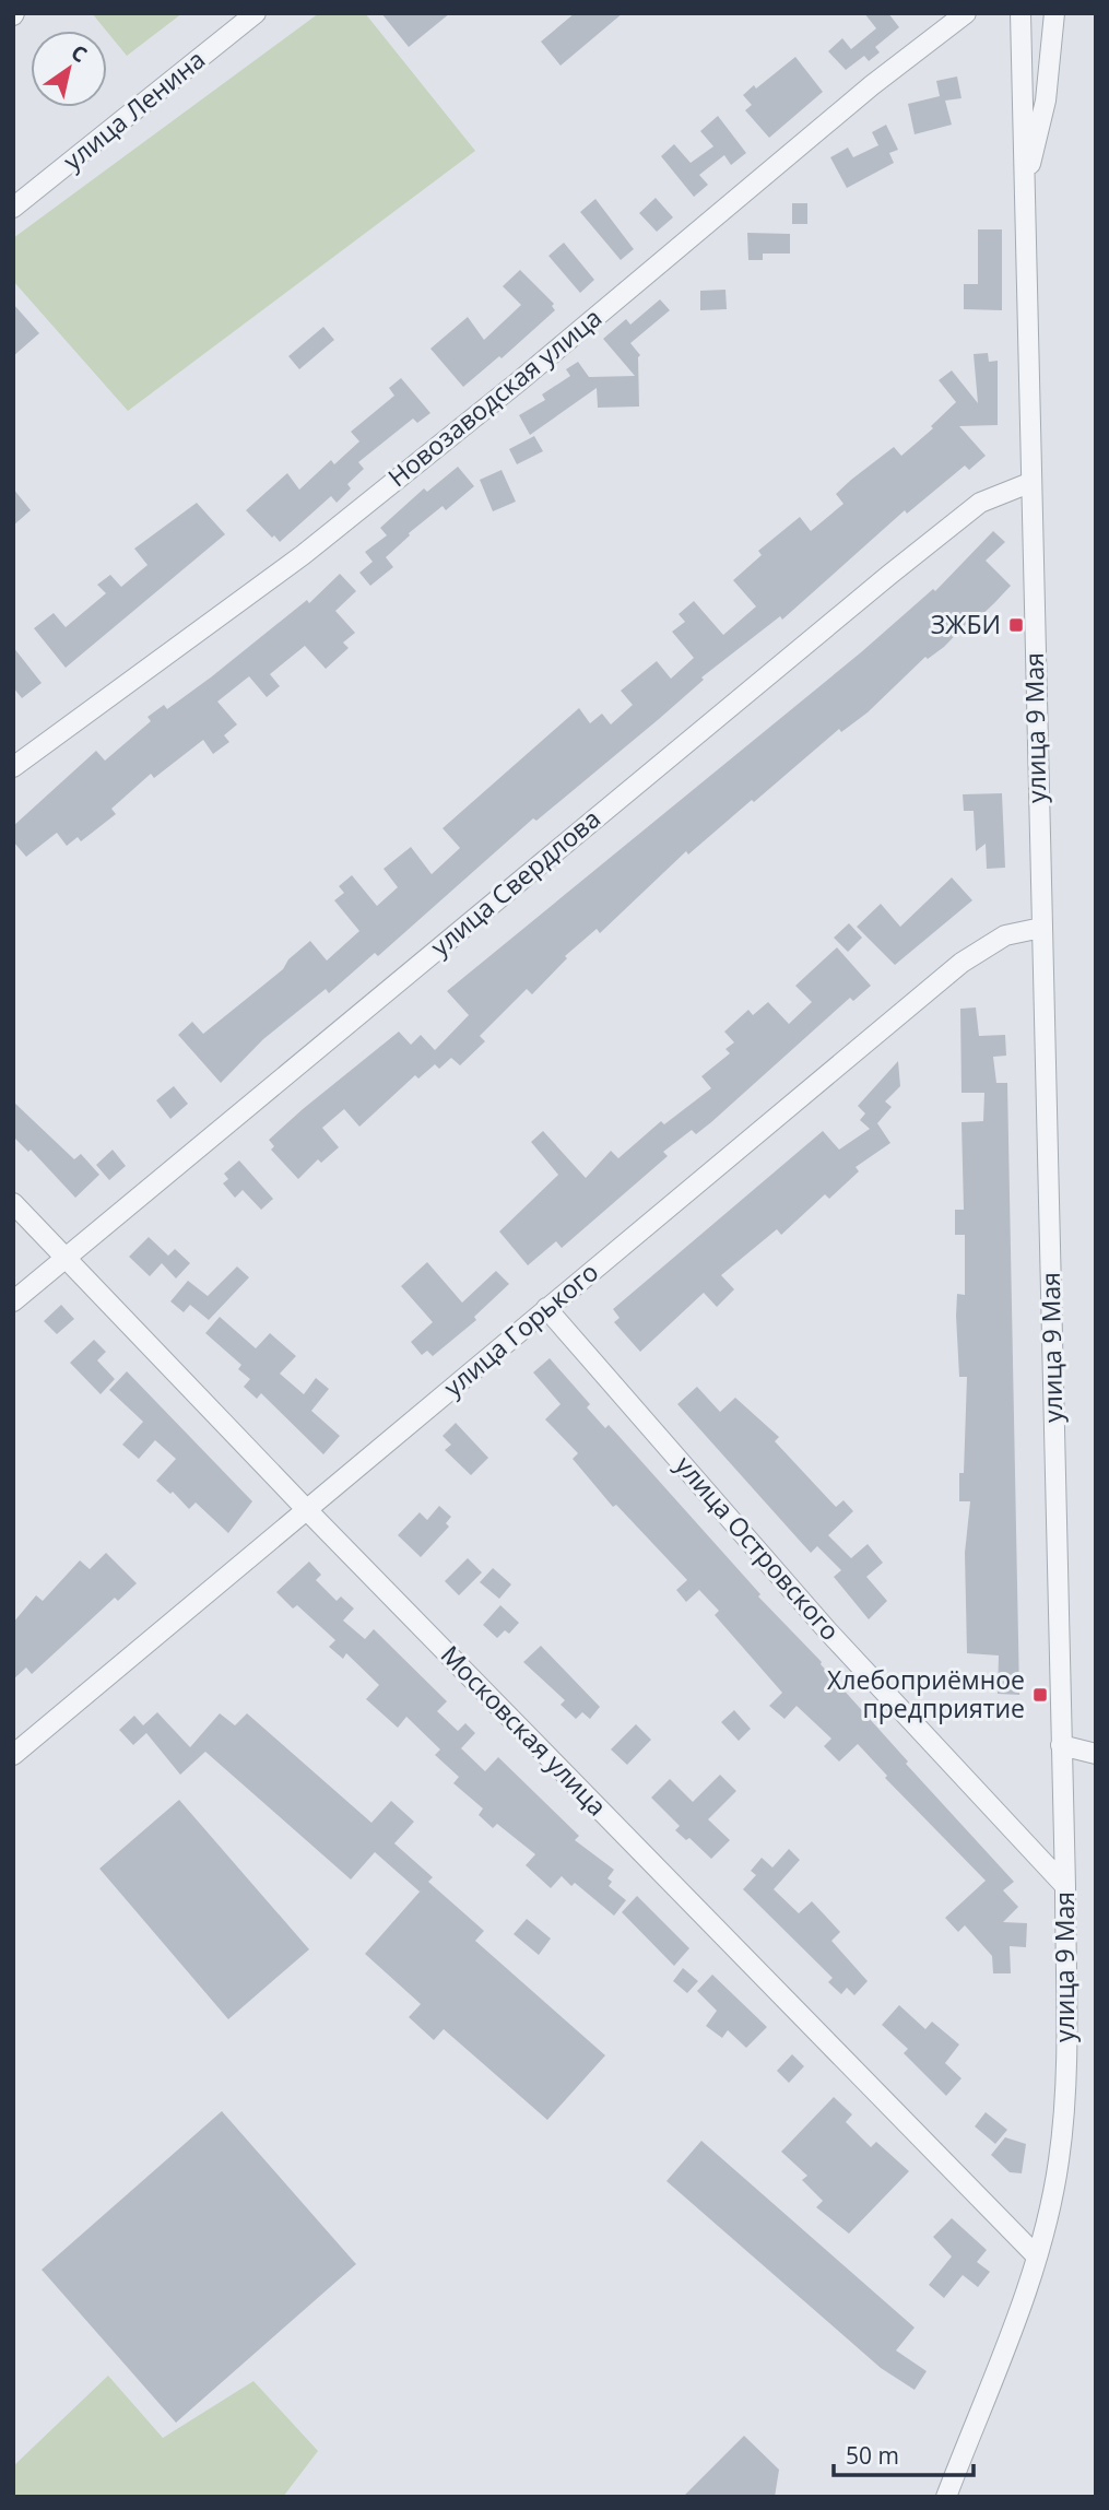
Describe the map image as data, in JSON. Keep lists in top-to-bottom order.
{
  "streets": {
    "street": [
      "улица Ленина",
      "Новозаводская улица",
      "улица 9 Мая",
      "улица Свердлова",
      "улица Горького",
      "улица Островского",
      "Московская улица"
    ]
  },
  "crossings": [
    ["улица 9 Мая", "улица Свердлова"],
    ["улица 9 Мая", "улица Горького"],
    ["улица 9 Мая", "улица Островского"],
    ["улица 9 Мая", "Московская улица"],
    ["улица Свердлова", "Московская улица"],
    ["улица Горького", "улица Островского"],
    ["улица Горького", "Московская улица"]
  ],
  "places": {
    "transit": ["ЗЖБИ", "Хлебоприёмное предприятие"]
  },
  "scale_bar": "50 m",
  "north": "top right"
}
